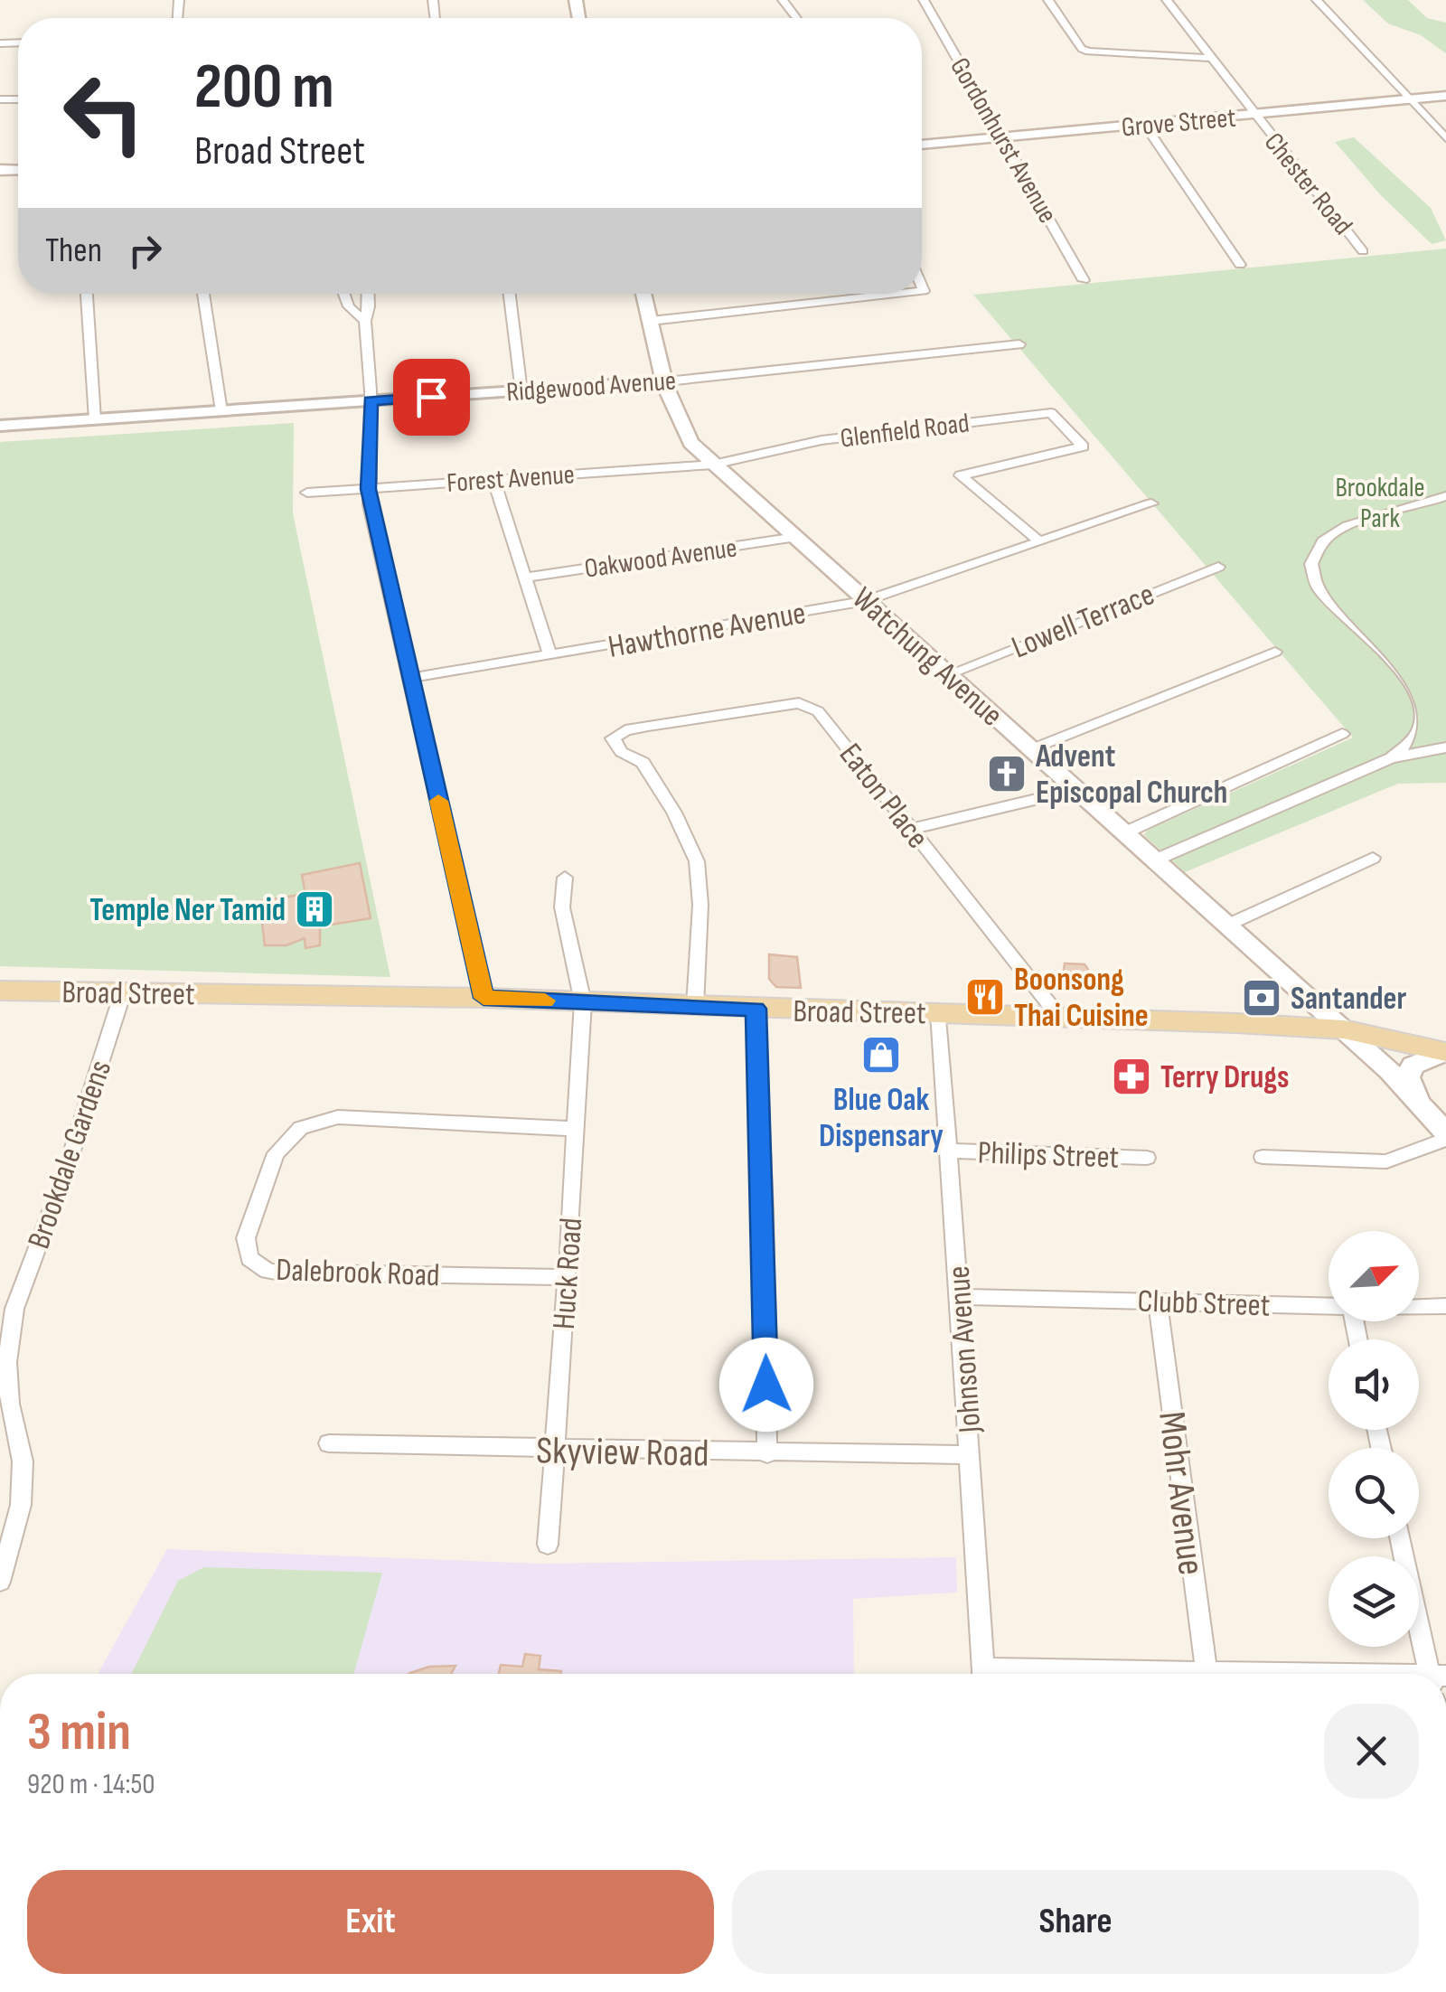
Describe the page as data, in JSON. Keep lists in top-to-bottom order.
{
  "streets": {
    "main road": ["Grove Street", "Watchung Avenue", "Broad Street"],
    "street": [
      "Gordonhurst Avenue",
      "Chester Road",
      "Ridgewood Avenue",
      "Glenfield Road",
      "Forest Avenue",
      "Oakwood Avenue",
      "Lowell Terrace",
      "Hawthorne Avenue",
      "Eaton Place",
      "Brookdale Gardens",
      "Philips Street",
      "Dalebrook Road",
      "Huck Road",
      "Clubb Street",
      "Johnson Avenue",
      "Skyview Road",
      "Mohr Avenue"
    ]
  },
  "crossings": [
    ["Grove Street", "Gordonhurst Avenue"],
    ["Grove Street", "Chester Road"],
    ["Ridgewood Avenue", "Watchung Avenue"],
    ["Glenfield Road", "Forest Avenue"],
    ["Glenfield Road", "Hawthorne Avenue"],
    ["Glenfield Road", "Watchung Avenue"],
    ["Forest Avenue", "Watchung Avenue"],
    ["Oakwood Avenue", "Watchung Avenue"],
    ["Lowell Terrace", "Watchung Avenue"],
    ["Hawthorne Avenue", "Watchung Avenue"],
    ["Watchung Avenue", "Broad Street"],
    ["Eaton Place", "Broad Street"],
    ["Broad Street", "Brookdale Gardens"],
    ["Broad Street", "Huck Road"],
    ["Broad Street", "Johnson Avenue"],
    ["Philips Street", "Johnson Avenue"],
    ["Dalebrook Road", "Huck Road"],
    ["Huck Road", "Skyview Road"],
    ["Clubb Street", "Johnson Avenue"],
    ["Clubb Street", "Mohr Avenue"],
    ["Johnson Avenue", "Skyview Road"]
  ],
  "parks": ["Brookdale Park"],
  "places": {
    "church": ["Advent Episcopal Church"],
    "building": ["Temple Ner Tamid"],
    "restaurant": ["Boonsong Thai Cuisine"],
    "bank": ["Santander"],
    "shop": ["Blue Oak Dispensary"],
    "pharmacy": ["Terry Drugs"]
  },
  "north": "top right",
  "page": {
    "turn": ["200 m", "Broad Street"],
    "then": "Then",
    "heading": ["3 min", "920 m · 14:50"],
    "buttons": ["Exit", "Share"]
  }
}
